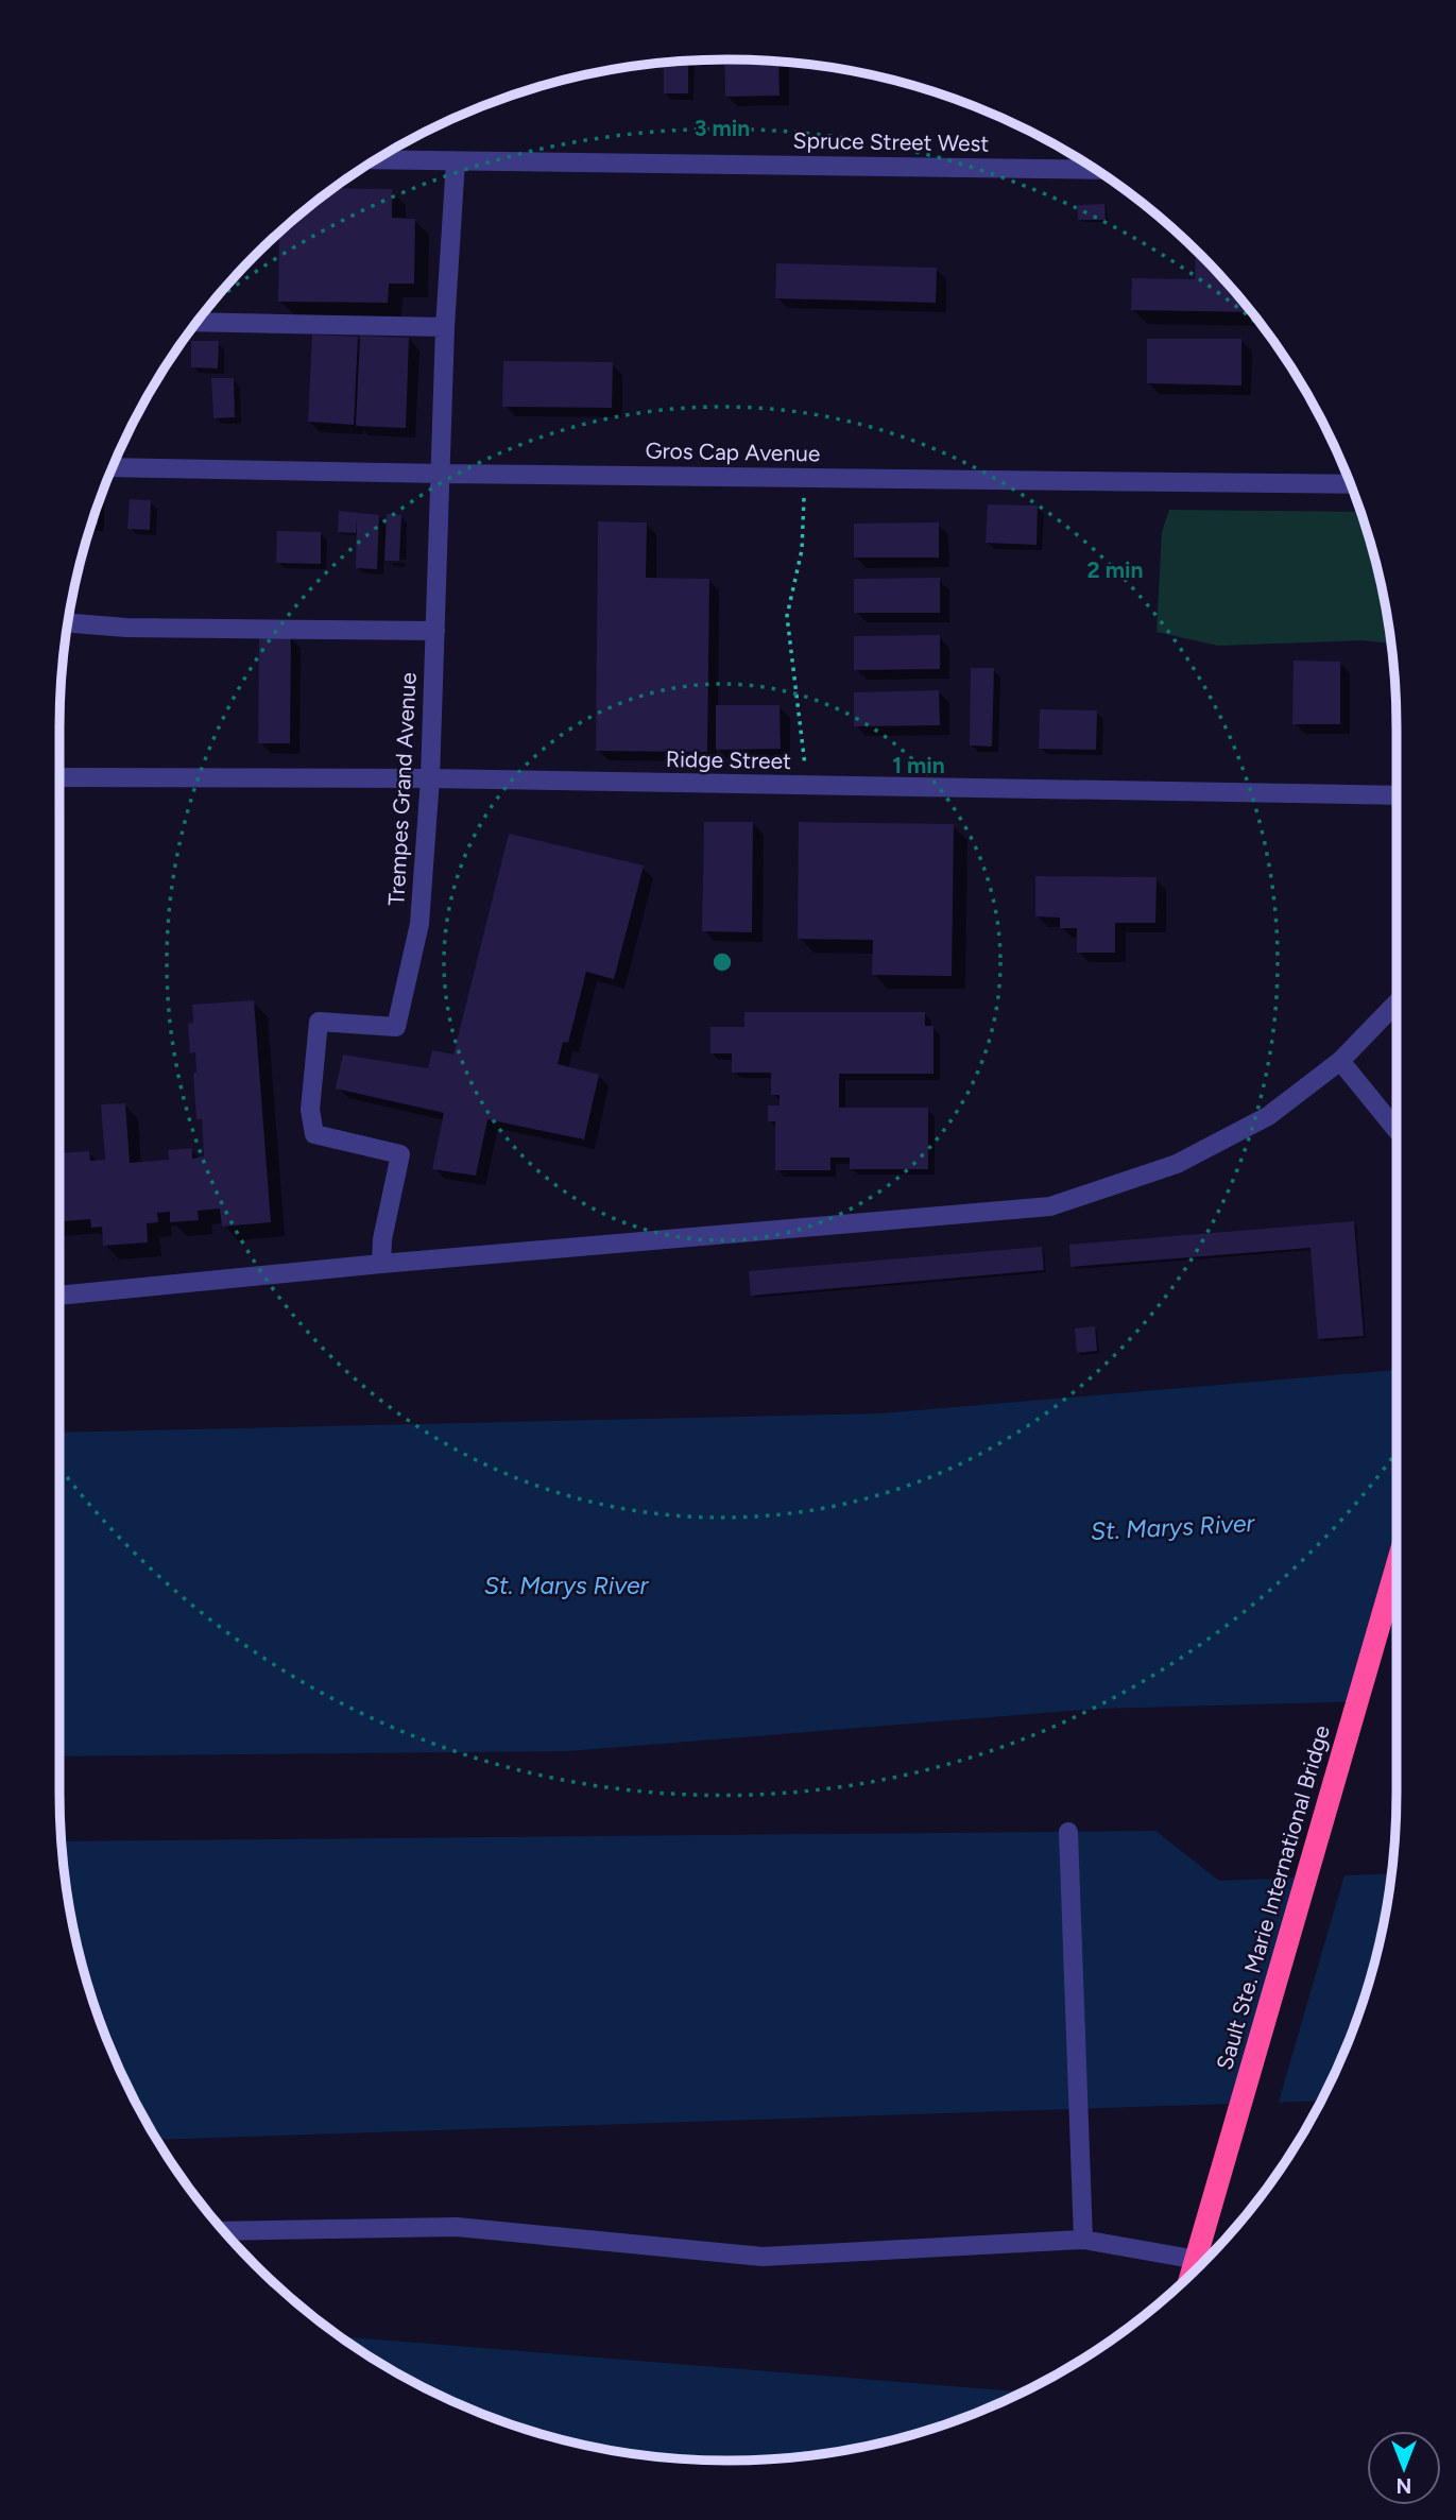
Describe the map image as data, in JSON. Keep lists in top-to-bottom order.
{
  "streets": {
    "highway": ["Sault Ste. Marie International Bridge"],
    "street": [
      "Spruce Street West",
      "Gros Cap Avenue",
      "Ridge Street",
      "Trempes Grand Avenue"
    ]
  },
  "crossings": [
    ["Spruce Street West", "Trempes Grand Avenue"],
    ["Gros Cap Avenue", "Trempes Grand Avenue"],
    ["Ridge Street", "Trempes Grand Avenue"]
  ],
  "water": ["St. Marys River"],
  "north": "bottom",
  "rings": ["3 min", "2 min", "1 min"]
}
